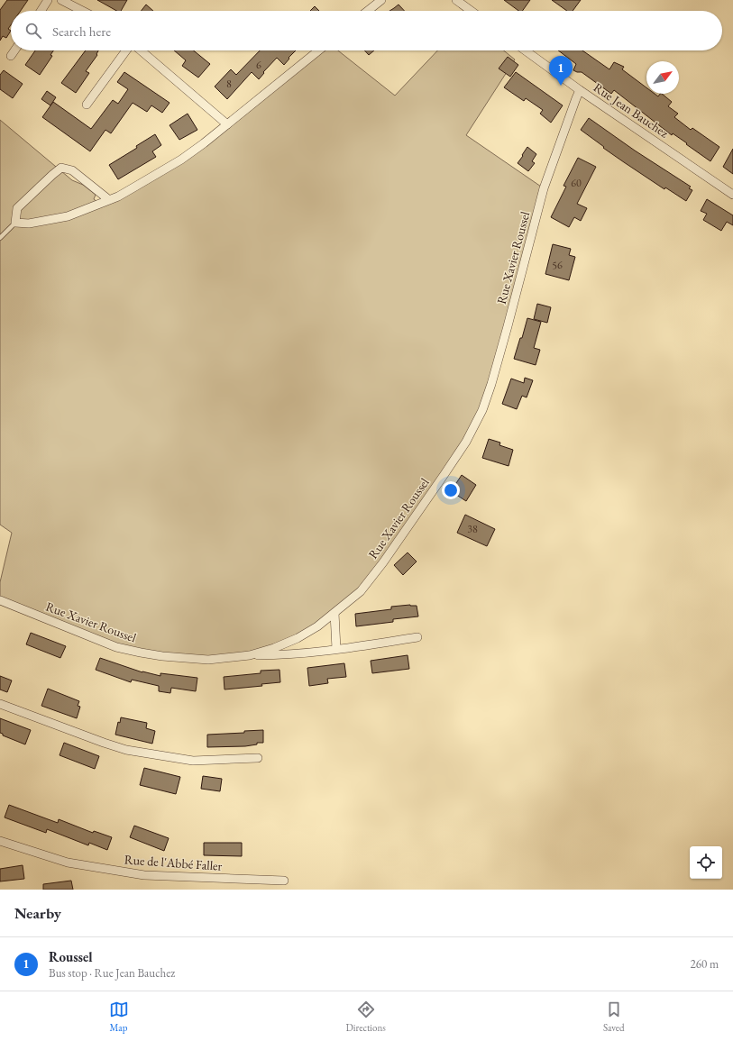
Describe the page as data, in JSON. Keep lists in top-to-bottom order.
{
  "streets": {
    "street": ["Rue Jean Bauchez", "Rue Xavier Roussel", "Rue de l'Abbé Faller"]
  },
  "crossings": [
    ["Rue Jean Bauchez", "Rue Xavier Roussel"]
  ],
  "house_numbers": [
    "6",
    "8",
    "60",
    "56",
    "38"
  ],
  "north": "top right",
  "page": {
    "search": "Search here",
    "pins": "1",
    "heading": "Nearby",
    "list": [
      {
        "mark": "1",
        "name": "Roussel",
        "note": "Bus stop · Rue Jean Bauchez",
        "value": "260 m"
      }
    ],
    "nav": ["Map", "Directions", "Saved"]
  }
}
